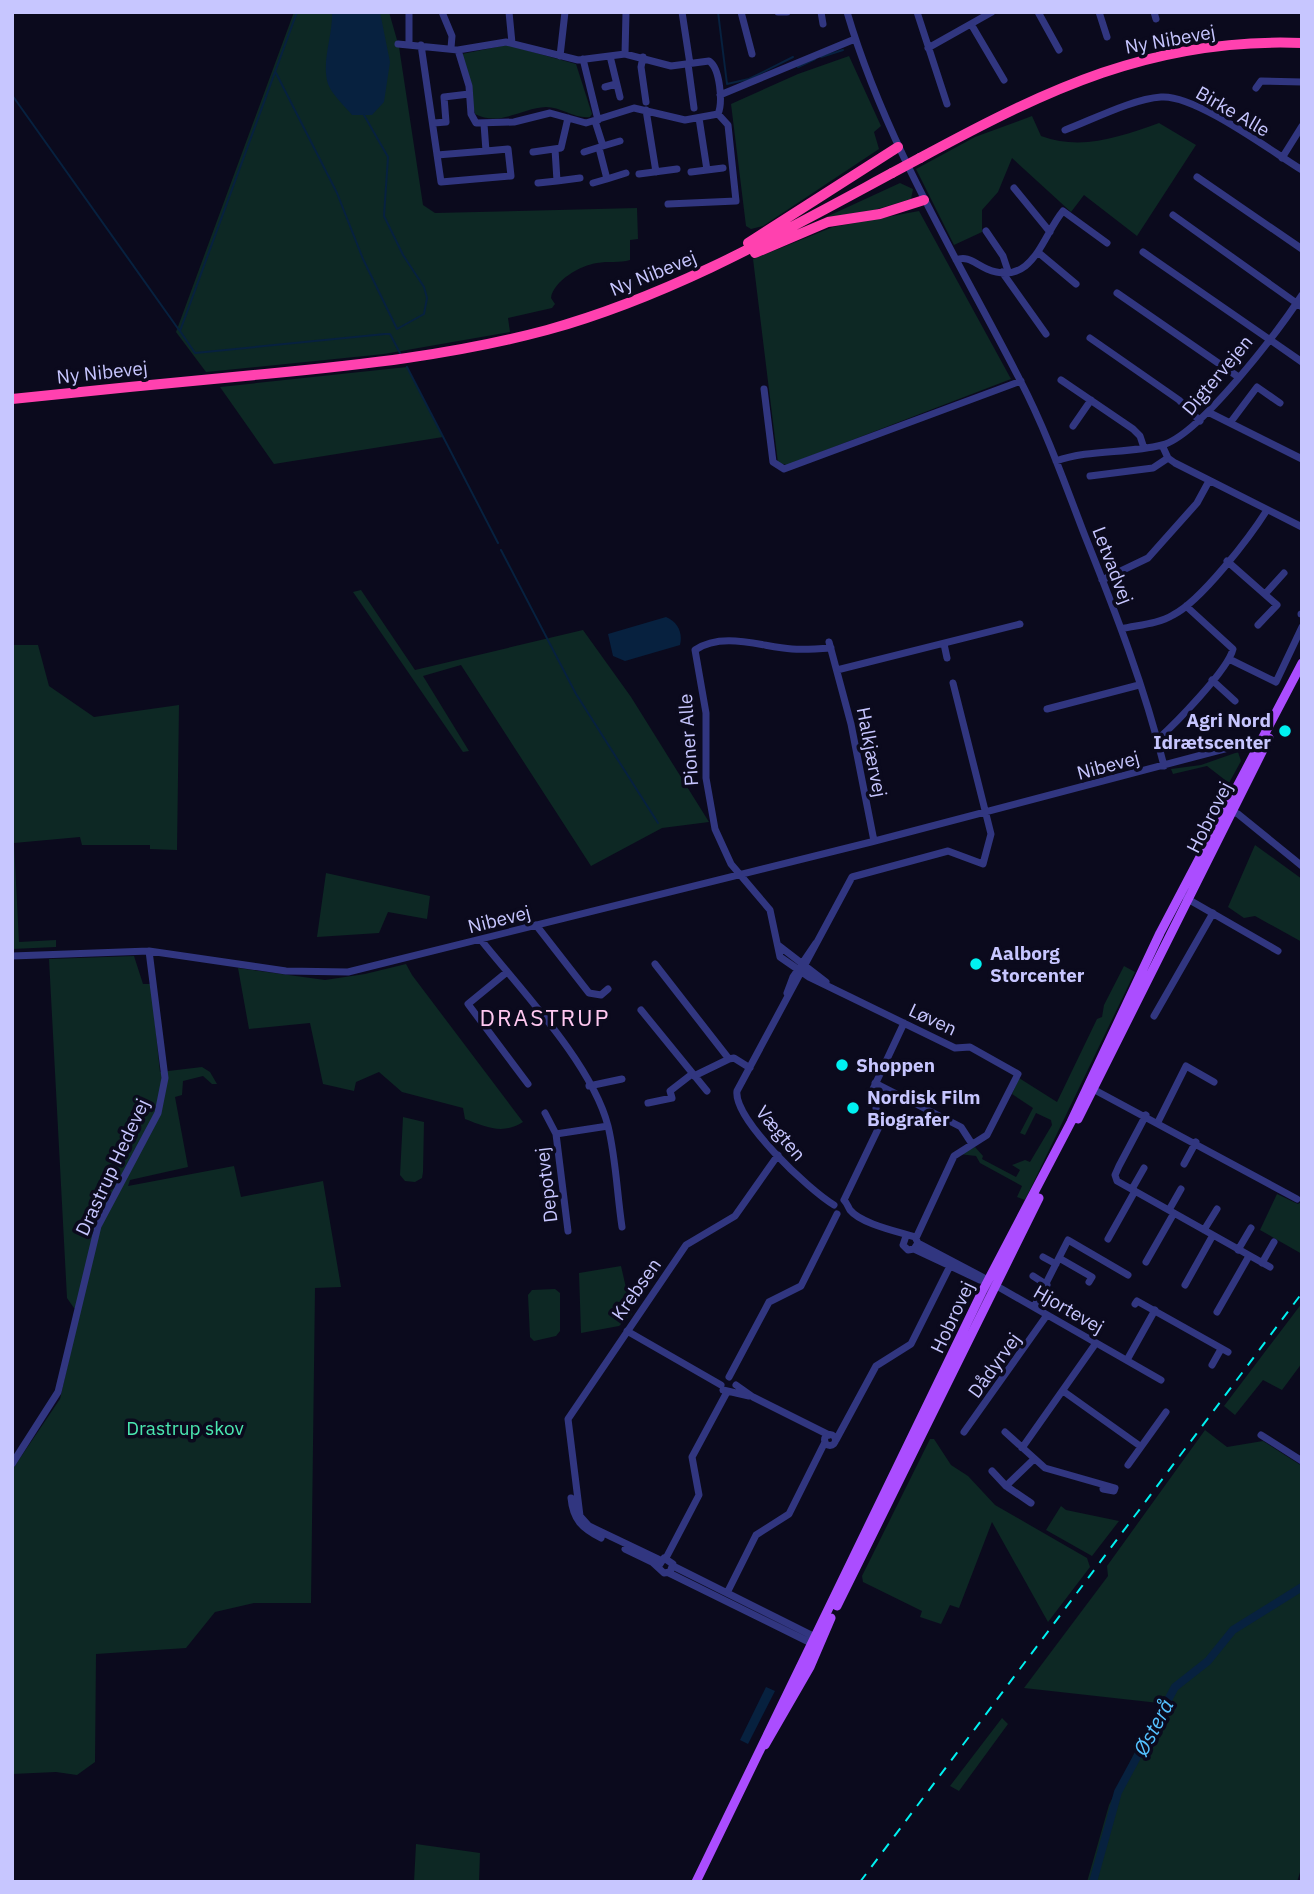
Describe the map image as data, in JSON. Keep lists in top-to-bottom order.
{
  "streets": {
    "highway": ["Ny Nibevej"],
    "main road": ["Hobrovej"],
    "street": [
      "Birke Alle",
      "Digtervejen",
      "Letvadvej",
      "Pioner Alle",
      "Halkjærvej",
      "Nibevej",
      "Løven",
      "Vægten",
      "Drastrup Hedevej",
      "Depotvej",
      "Krebsen",
      "Hjortevej",
      "Dådyrvej"
    ]
  },
  "crossings": [
    ["Digtervejen", "Letvadvej"],
    ["Letvadvej", "Nibevej"],
    ["Pioner Alle", "Halkjærvej"],
    ["Pioner Alle", "Nibevej"],
    ["Halkjærvej", "Nibevej"],
    ["Nibevej", "Hobrovej"],
    ["Nibevej", "Vægten"],
    ["Nibevej", "Drastrup Hedevej"],
    ["Hobrovej", "Krebsen"],
    ["Hobrovej", "Hjortevej"],
    ["Løven", "Vægten"],
    ["Vægten", "Krebsen"],
    ["Hjortevej", "Dådyrvej"]
  ],
  "districts": ["DRASTRUP"],
  "water": ["Østerå"],
  "parks": ["Drastrup skov"],
  "places": [
    "Agri Nord Idrætscenter",
    "Aalborg Storcenter",
    "Shoppen",
    "Nordisk Film Biografer"
  ]
}
